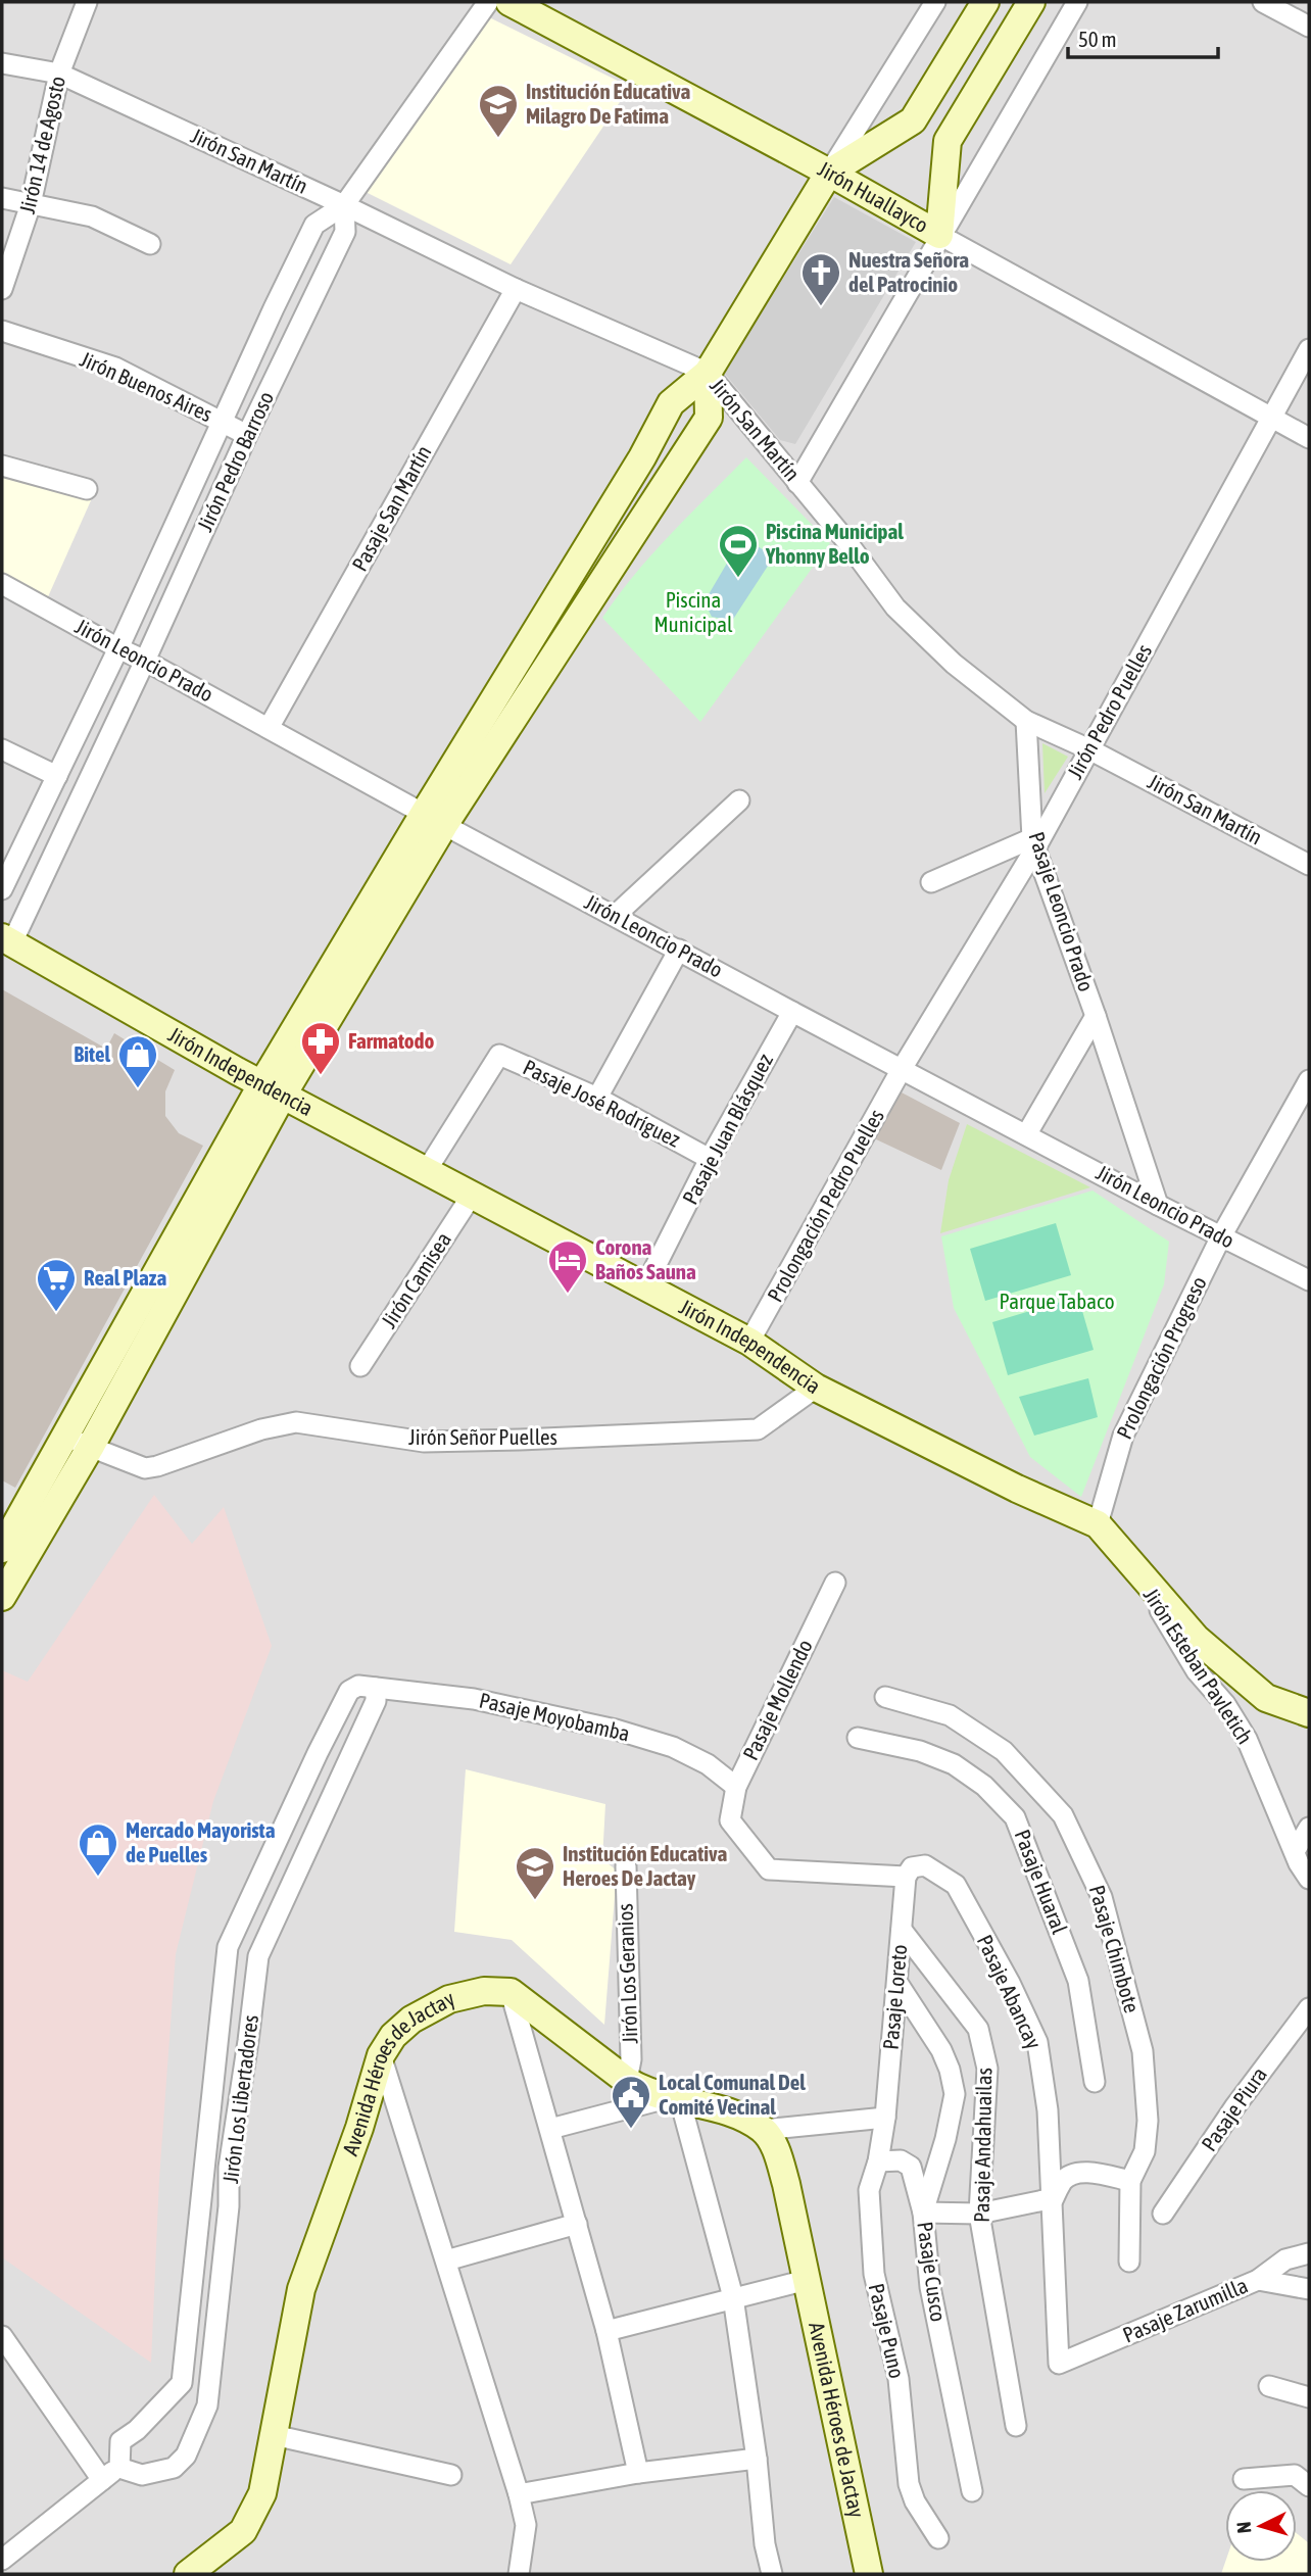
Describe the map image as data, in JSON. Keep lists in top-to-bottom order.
{
  "streets": {
    "street": [
      "Jirón 14 de Agosto",
      "Jirón San Martín",
      "Jirón Huallayco",
      "Jirón Buenos Aires",
      "Jirón Pedro Barroso",
      "Pasaje San Martín",
      "Jirón Leoncio Prado",
      "Jirón Pedro Puelles",
      "Pasaje Leoncio Prado",
      "Jirón Independencia",
      "Pasaje José Rodríguez",
      "Pasaje Juan Blásquez",
      "Prolongación Pedro Puelles",
      "Jirón Camisea",
      "Prolongación Progreso",
      "Jirón Señor Puelles",
      "Jirón Esteban Pavletich",
      "Pasaje Mollendo",
      "Pasaje Moyobamba",
      "Pasaje Huaral",
      "Pasaje Chimbote",
      "Jirón Los Geranios",
      "Pasaje Abancay",
      "Pasaje Loreto",
      "Avenida Héroes de Jactay",
      "Jirón Los Libertadores",
      "Pasaje Piura",
      "Pasaje Andahuailas",
      "Pasaje Cusco",
      "Pasaje Zarumilla",
      "Pasaje Puno"
    ]
  },
  "crossings": [
    ["Jirón 14 de Agosto", "Jirón San Martín"],
    ["Jirón San Martín", "Jirón Pedro Barroso"],
    ["Jirón San Martín", "Pasaje San Martín"],
    ["Jirón San Martín", "Jirón Pedro Puelles"],
    ["Jirón San Martín", "Pasaje Leoncio Prado"],
    ["Jirón Huallayco", "Jirón Pedro Puelles"],
    ["Jirón Buenos Aires", "Jirón Pedro Barroso"],
    ["Jirón Pedro Barroso", "Jirón Leoncio Prado"],
    ["Jirón Pedro Barroso", "Jirón Independencia"],
    ["Pasaje San Martín", "Jirón Leoncio Prado"],
    ["Jirón Leoncio Prado", "Jirón Pedro Puelles"],
    ["Jirón Leoncio Prado", "Pasaje Leoncio Prado"],
    ["Jirón Leoncio Prado", "Pasaje Juan Blásquez"],
    ["Jirón Leoncio Prado", "Prolongación Pedro Puelles"],
    ["Jirón Leoncio Prado", "Prolongación Progreso"],
    ["Jirón Pedro Puelles", "Pasaje Leoncio Prado"],
    ["Jirón Pedro Puelles", "Prolongación Pedro Puelles"],
    ["Jirón Independencia", "Pasaje José Rodríguez"],
    ["Jirón Independencia", "Pasaje Juan Blásquez"],
    ["Jirón Independencia", "Prolongación Pedro Puelles"],
    ["Jirón Independencia", "Jirón Camisea"],
    ["Jirón Independencia", "Prolongación Progreso"],
    ["Jirón Independencia", "Jirón Señor Puelles"],
    ["Jirón Independencia", "Jirón Esteban Pavletich"],
    ["Pasaje José Rodríguez", "Pasaje Juan Blásquez"],
    ["Pasaje Mollendo", "Pasaje Moyobamba"],
    ["Pasaje Mollendo", "Pasaje Abancay"],
    ["Pasaje Moyobamba", "Jirón Los Libertadores"],
    ["Pasaje Abancay", "Pasaje Loreto"],
    ["Pasaje Abancay", "Pasaje Zarumilla"],
    ["Pasaje Loreto", "Pasaje Andahuailas"],
    ["Pasaje Loreto", "Pasaje Cusco"],
    ["Pasaje Loreto", "Pasaje Puno"]
  ],
  "parks": ["Piscina Municipal", "Parque Tabaco"],
  "places": {
    "school or university": ["Institución Educativa Milagro De Fatima", "Institución Educativa Heroes De Jactay"],
    "church": ["Nuestra Señora del Patrocinio"],
    "sports": ["Piscina Municipal Yhonny Bello"],
    "pharmacy": ["Farmatodo"],
    "shop": ["Bitel", "Mercado Mayorista de Puelles"],
    "hotel": ["Corona Baños Sauna"],
    "supermarket": ["Real Plaza"],
    "public building": ["Local Comunal Del Comité Vecinal"]
  },
  "scale_bar": "50 m",
  "north": "left"
}
